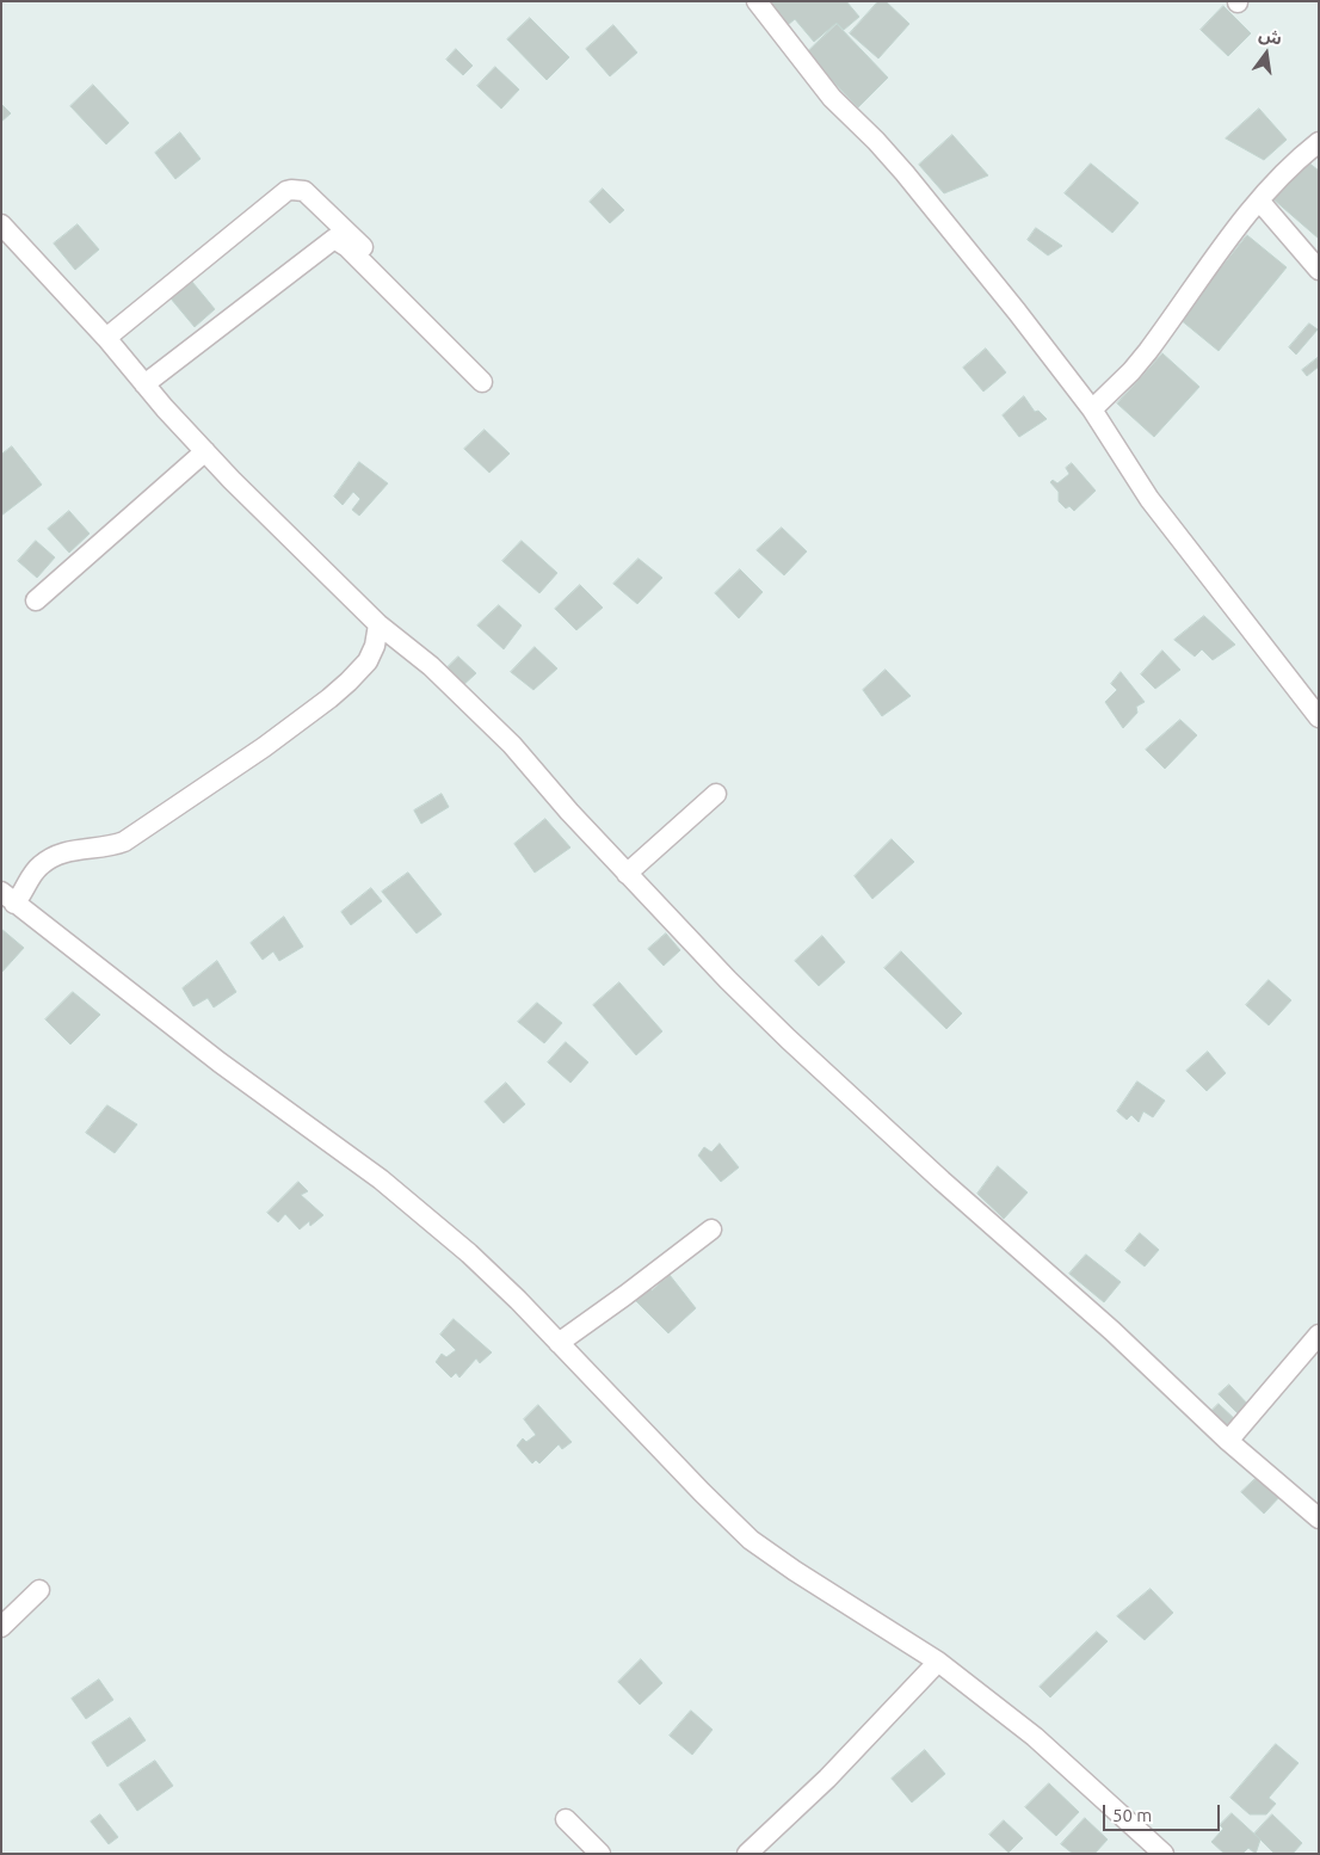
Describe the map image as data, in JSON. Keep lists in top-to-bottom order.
{
  "scale_bar": "50 m",
  "north": "top"
}
